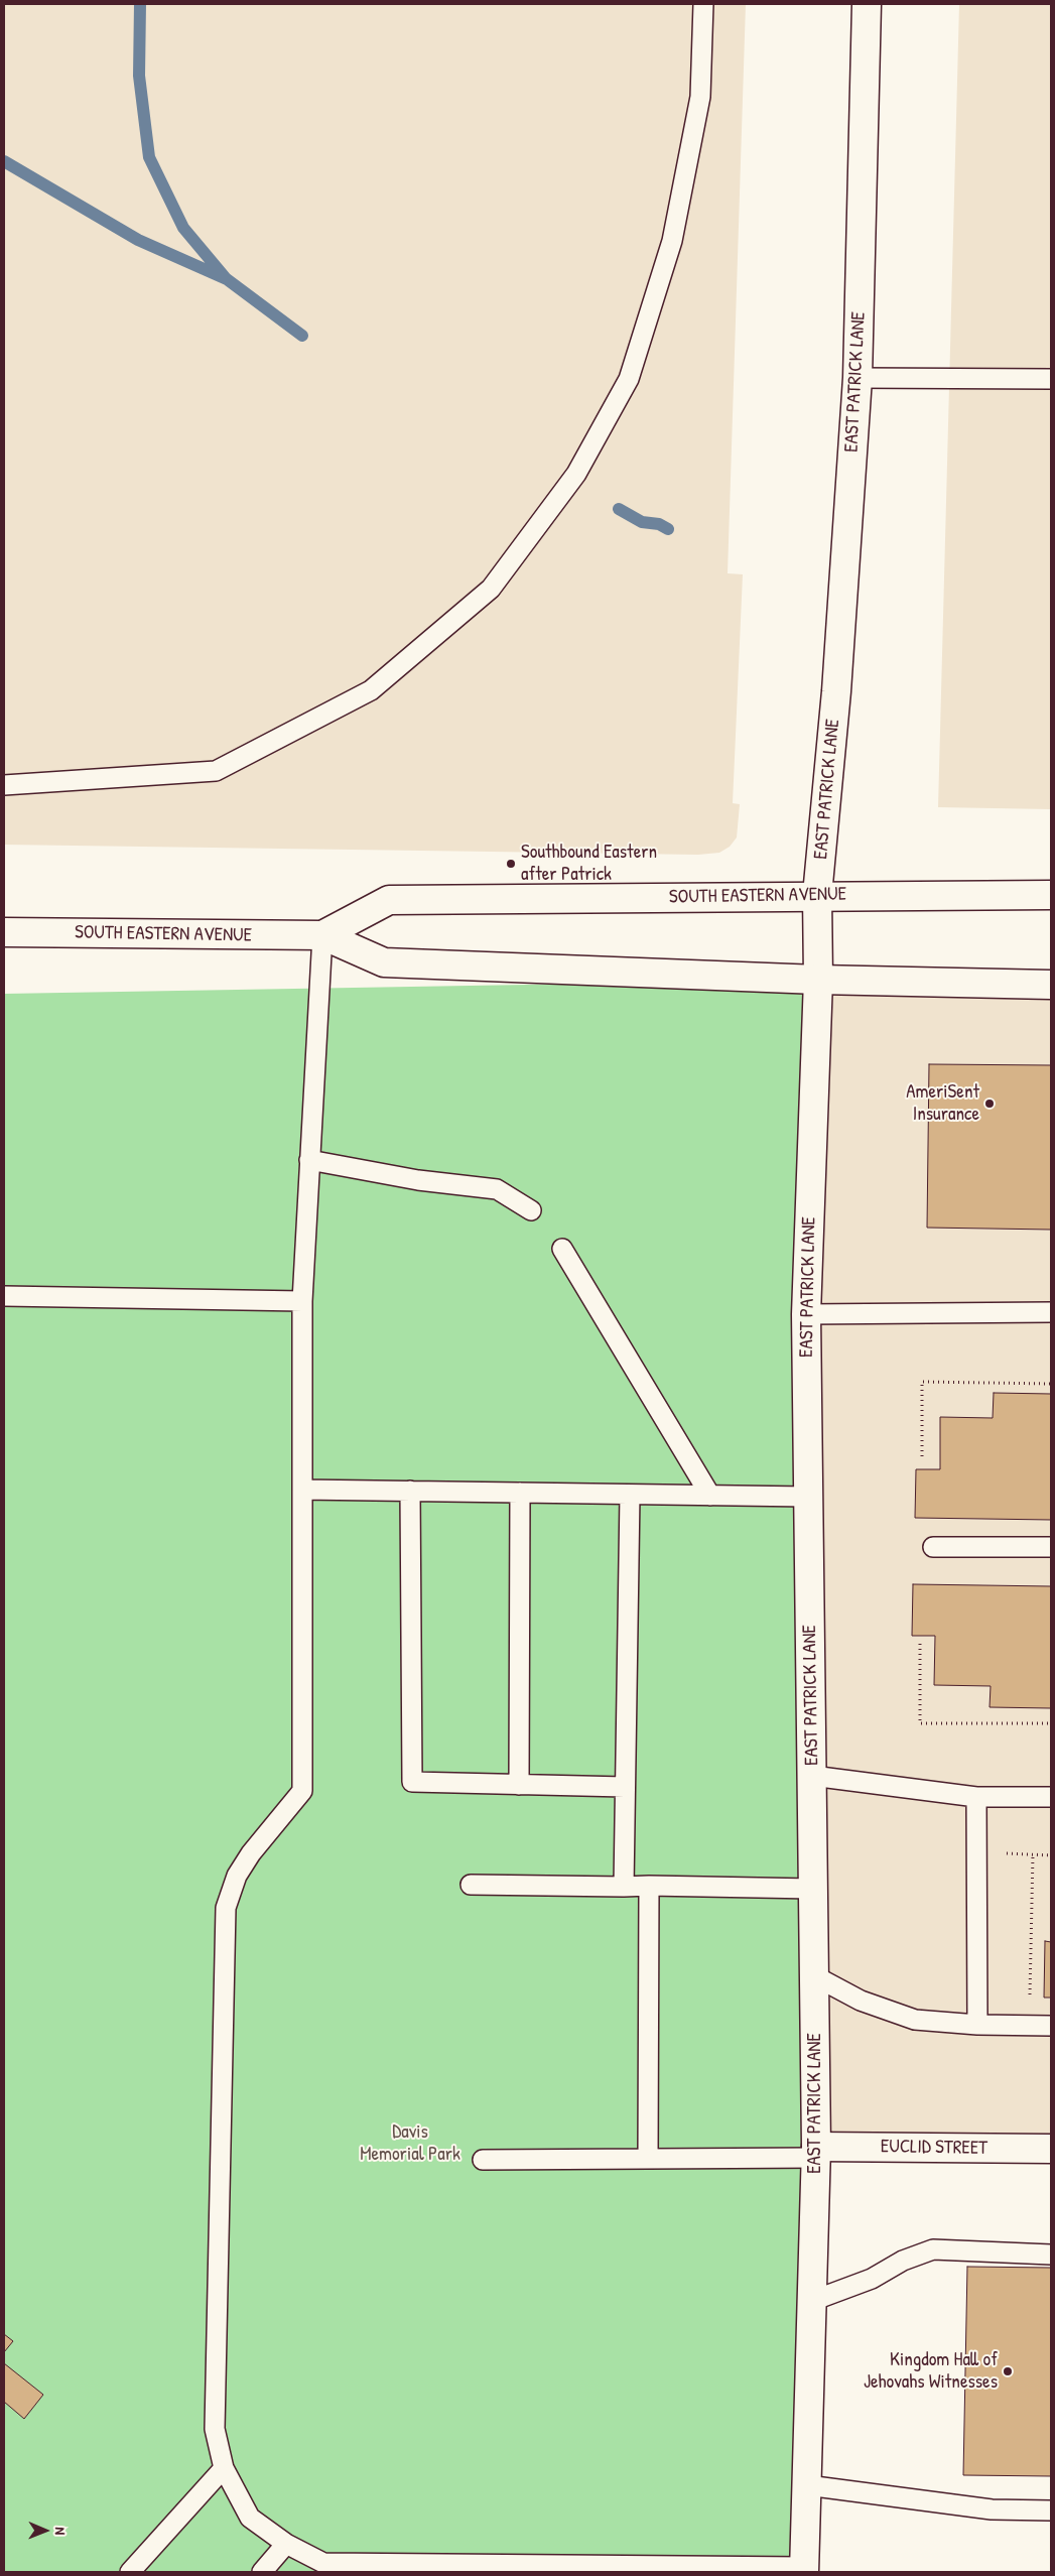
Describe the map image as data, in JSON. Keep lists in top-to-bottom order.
{
  "streets": {
    "main road": ["EAST PATRICK LANE", "SOUTH EASTERN AVENUE", "EUCLID STREET"]
  },
  "crossings": [
    ["EAST PATRICK LANE", "SOUTH EASTERN AVENUE"],
    ["EAST PATRICK LANE", "EUCLID STREET"]
  ],
  "parks": ["Davis Memorial Park"],
  "places": ["Southbound Eastern after Patrick", "AmeriSent Insurance", "Kingdom Hall of Jehovahs Witnesses"],
  "north": "right"
}
